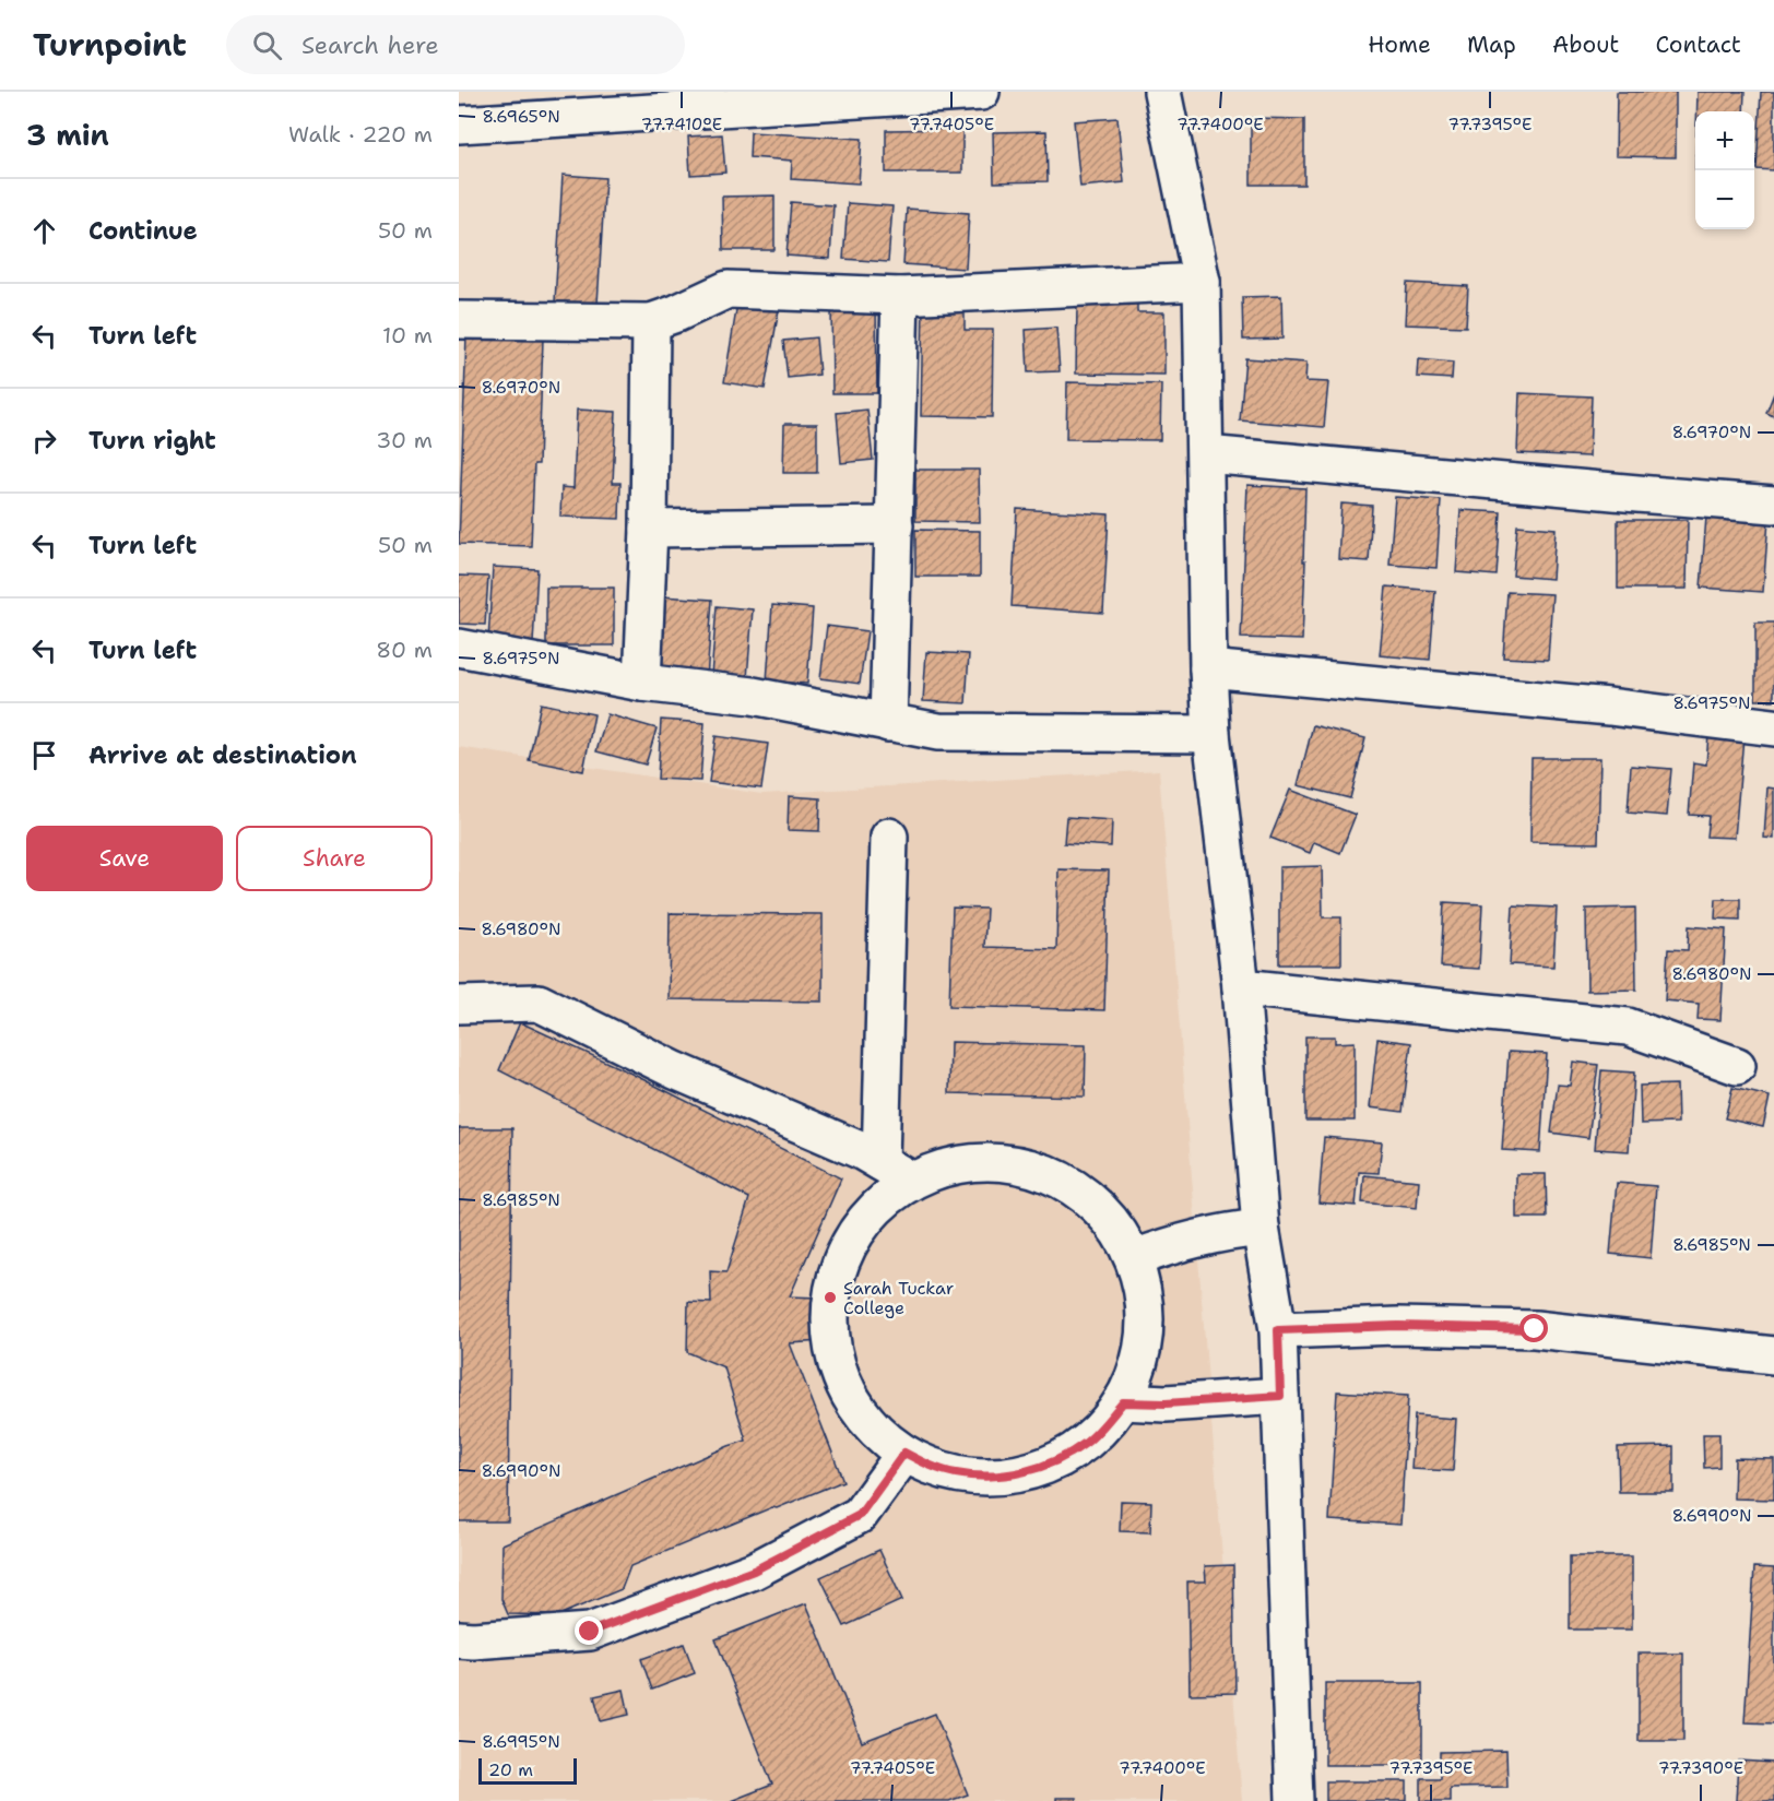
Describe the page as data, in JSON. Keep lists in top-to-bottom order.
{
  "places": ["Sarah Tuckar College"],
  "scale_bar": "20 m",
  "page": {
    "header": "Turnpoint",
    "search": "Search here",
    "nav": [
      "Home",
      "Map",
      "About",
      "Contact"
    ],
    "heading": ["3 min", "Walk · 220 m"],
    "map_buttons": ["+", "−"],
    "list": [
      ["Continue", "50 m"],
      ["Turn left", "10 m"],
      ["Turn right", "30 m"],
      ["Turn left", "50 m"],
      ["Turn left", "80 m"],
      "Arrive at destination"
    ],
    "buttons": ["Save", "Share"],
    "scale": "20 m"
  },
  "coordinates": [
    "8.6965°N",
    "77.7410°E",
    "77.7405°E",
    "77.7400°E",
    "77.7395°E",
    "8.6970°N",
    "8.6975°N",
    "8.6980°N",
    "8.6985°N",
    "8.6990°N",
    "8.6995°N",
    "77.7390°E"
  ]
}
